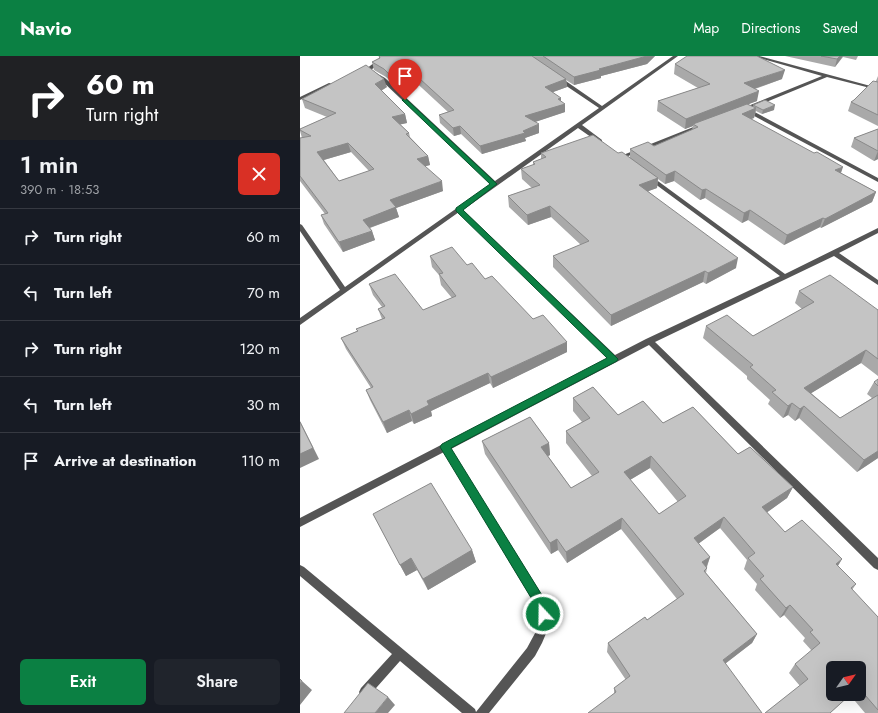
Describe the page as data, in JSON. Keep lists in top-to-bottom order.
{
  "north": "top right",
  "page": {
    "header": "Navio",
    "nav": ["Map", "Directions", "Saved"],
    "turn": ["60 m", "Turn right"],
    "heading": ["1 min", "390 m · 18:53"],
    "list": [
      {
        "name": "Turn right",
        "value": "60 m"
      },
      {
        "name": "Turn left",
        "value": "70 m"
      },
      {
        "name": "Turn right",
        "value": "120 m"
      },
      {
        "name": "Turn left",
        "value": "30 m"
      },
      {
        "name": "Arrive at destination",
        "value": "110 m"
      }
    ],
    "buttons": ["Exit", "Share"]
  }
}
